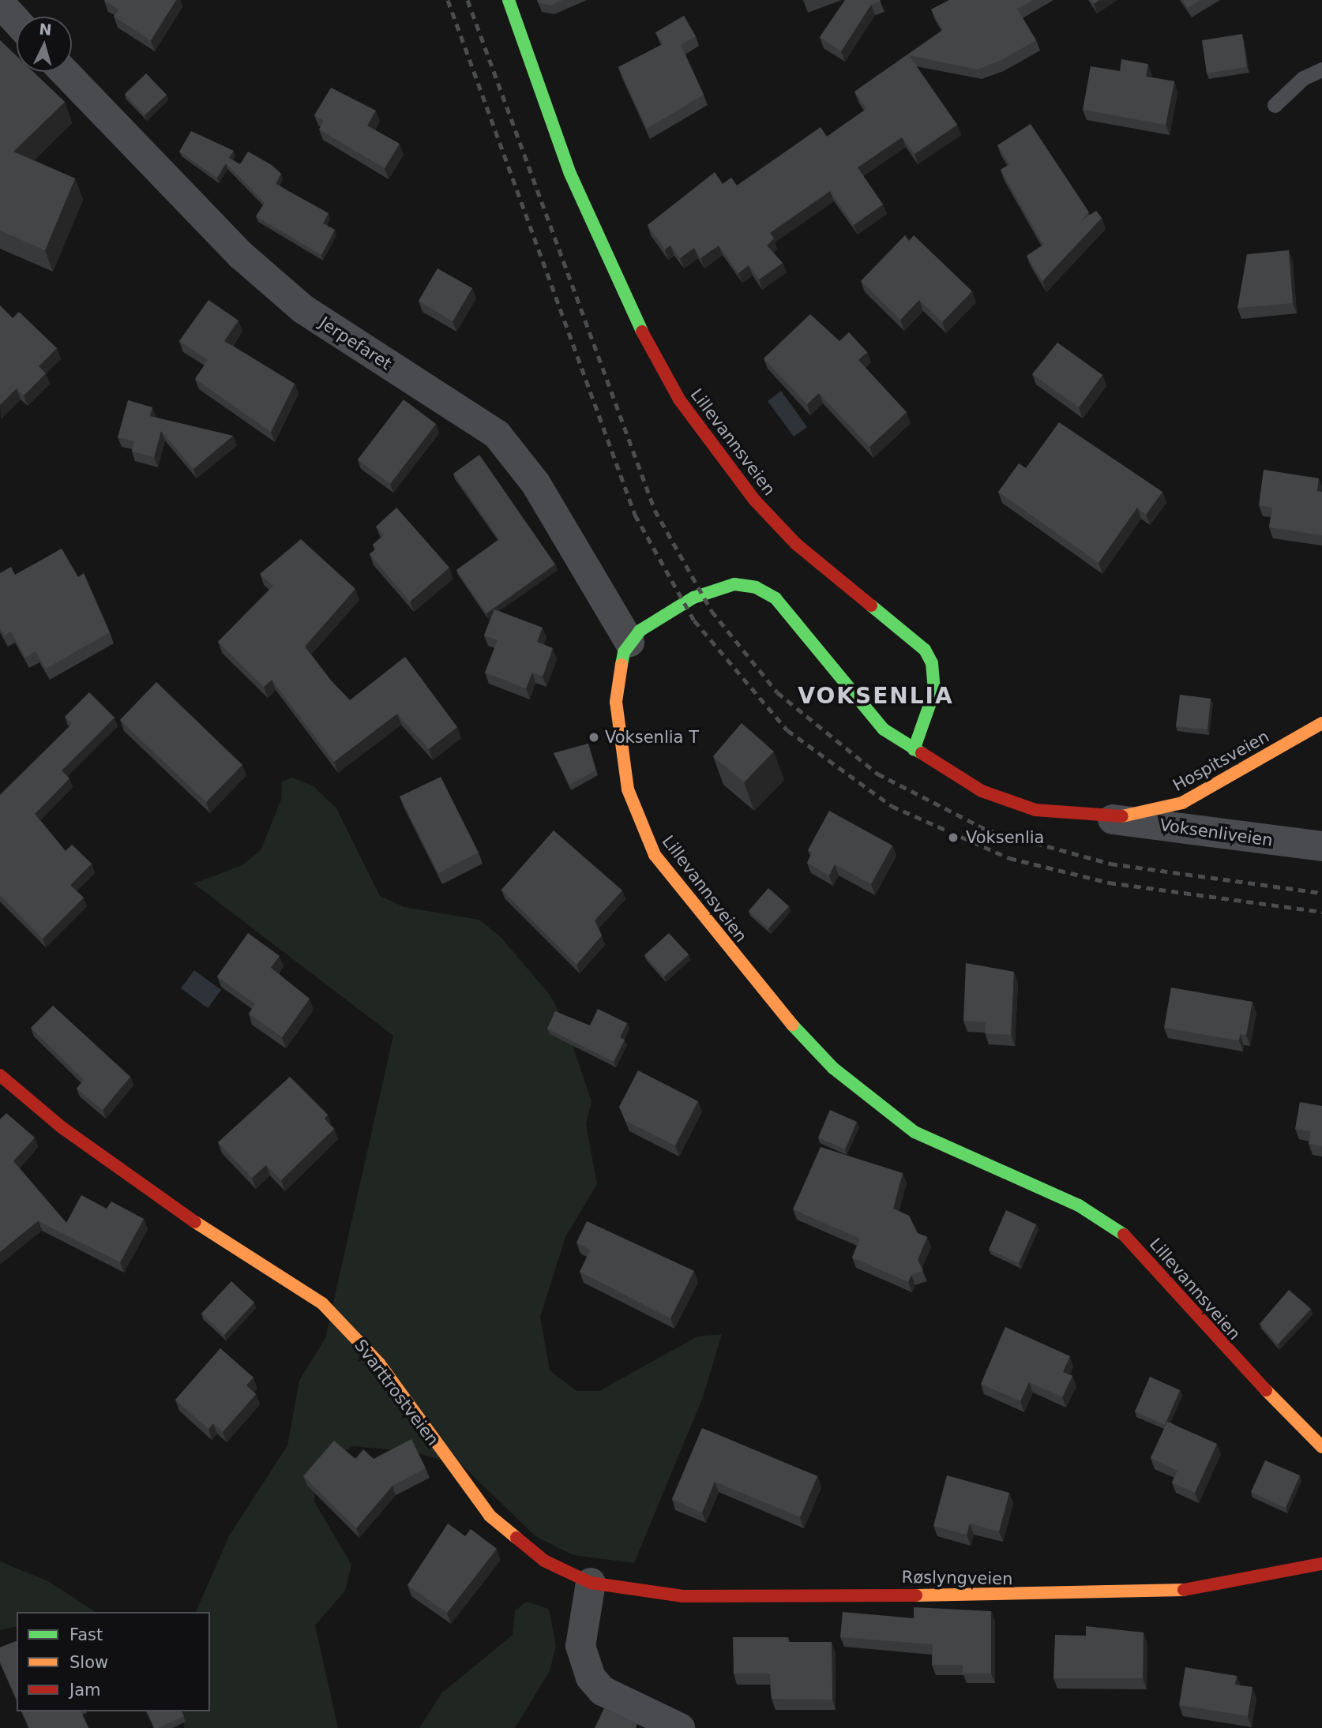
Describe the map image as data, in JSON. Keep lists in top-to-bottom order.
{
  "streets": {
    "street": [
      "Jerpefaret",
      "Lillevannsveien",
      "Hospitsveien",
      "Voksenliveien",
      "Svarttrostveien",
      "Røslyngveien"
    ]
  },
  "crossings": [
    ["Jerpefaret", "Lillevannsveien"],
    ["Lillevannsveien", "Hospitsveien"],
    ["Hospitsveien", "Voksenliveien"],
    ["Svarttrostveien", "Røslyngveien"]
  ],
  "districts": ["VOKSENLIA"],
  "places": ["Voksenlia T", "Voksenlia"],
  "legend": ["Fast", "Slow", "Jam"],
  "north": "top"
}
